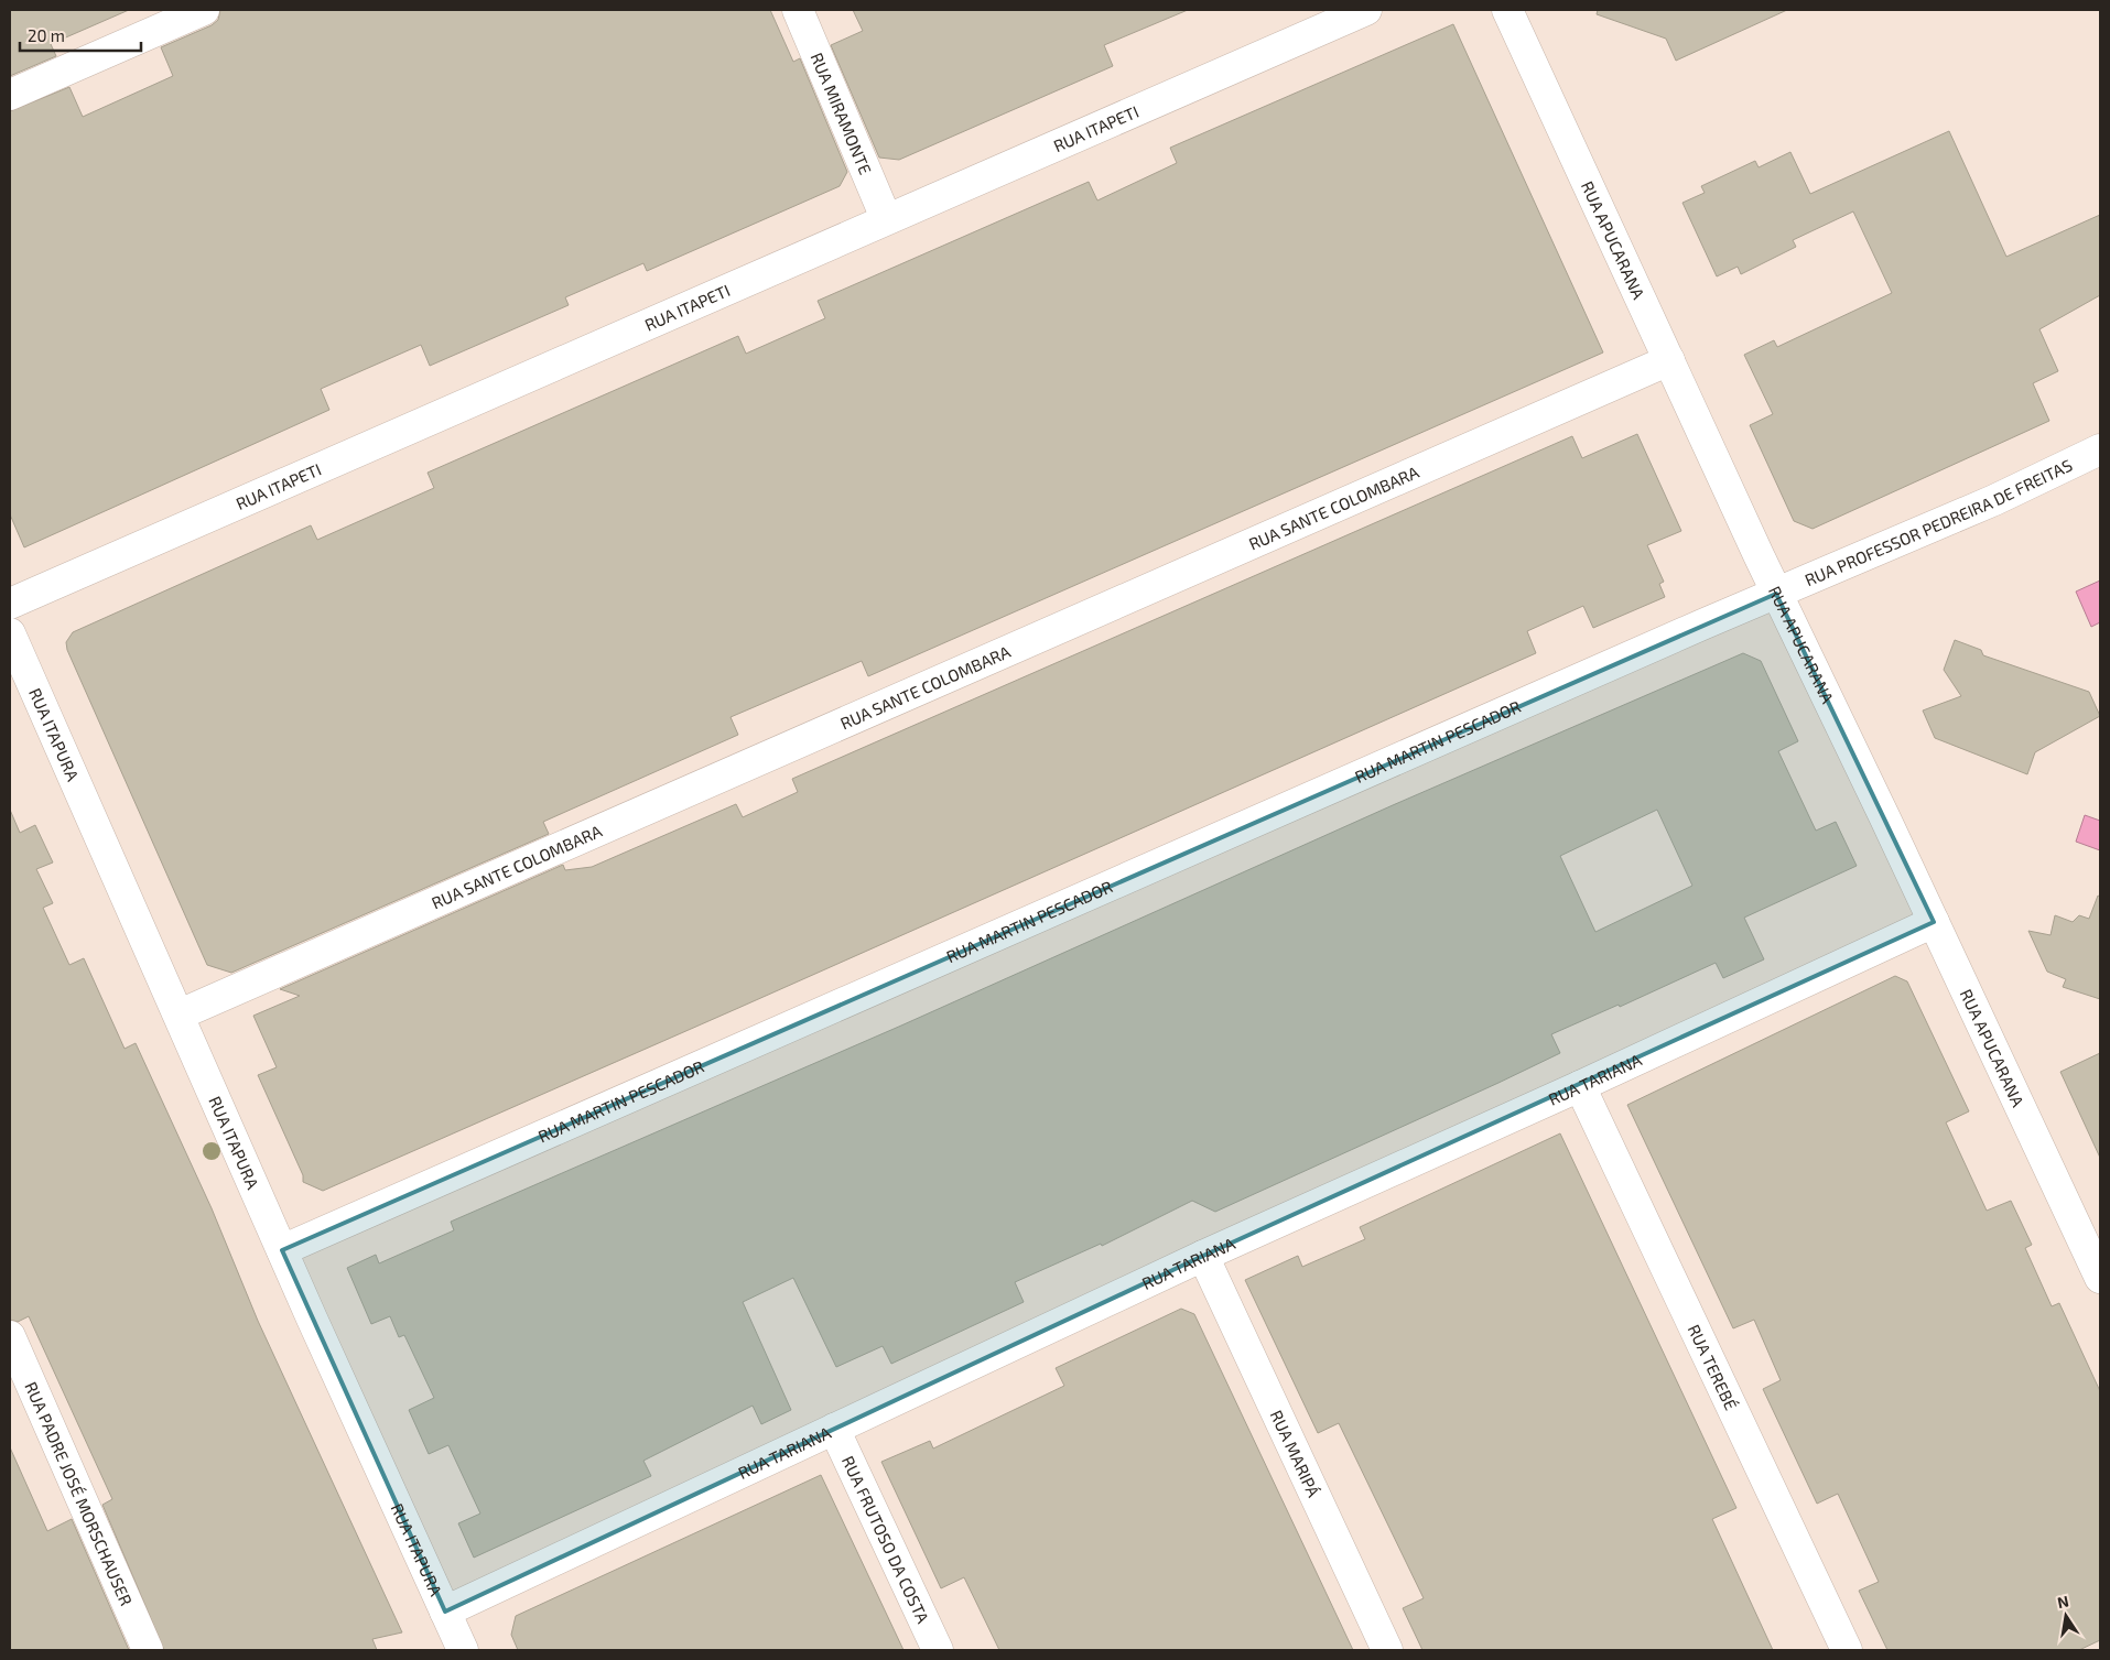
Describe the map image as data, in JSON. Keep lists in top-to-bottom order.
{
  "streets": {
    "street": [
      "RUA MIRAMONTE",
      "RUA ITAPETI",
      "RUA APUCARANA",
      "RUA SANTE COLOMBARA",
      "RUA PROFESSOR PEDREIRA DE FREITAS",
      "RUA ITAPURA",
      "RUA MARTIN PESCADOR",
      "RUA TARIANA",
      "RUA TEREBÉ",
      "RUA MARIPÁ",
      "RUA PADRE JOSÉ MORSCHAUSER",
      "RUA FRUTOSO DA COSTA"
    ]
  },
  "crossings": [
    ["RUA MIRAMONTE", "RUA ITAPETI"],
    ["RUA APUCARANA", "RUA SANTE COLOMBARA"],
    ["RUA APUCARANA", "RUA PROFESSOR PEDREIRA DE FREITAS"],
    ["RUA APUCARANA", "RUA MARTIN PESCADOR"],
    ["RUA APUCARANA", "RUA TARIANA"],
    ["RUA SANTE COLOMBARA", "RUA ITAPURA"],
    ["RUA PROFESSOR PEDREIRA DE FREITAS", "RUA MARTIN PESCADOR"],
    ["RUA ITAPURA", "RUA MARTIN PESCADOR"],
    ["RUA ITAPURA", "RUA TARIANA"],
    ["RUA TARIANA", "RUA TEREBÉ"],
    ["RUA TARIANA", "RUA MARIPÁ"],
    ["RUA TARIANA", "RUA FRUTOSO DA COSTA"]
  ],
  "scale_bar": "20 m",
  "north": "top"
}
